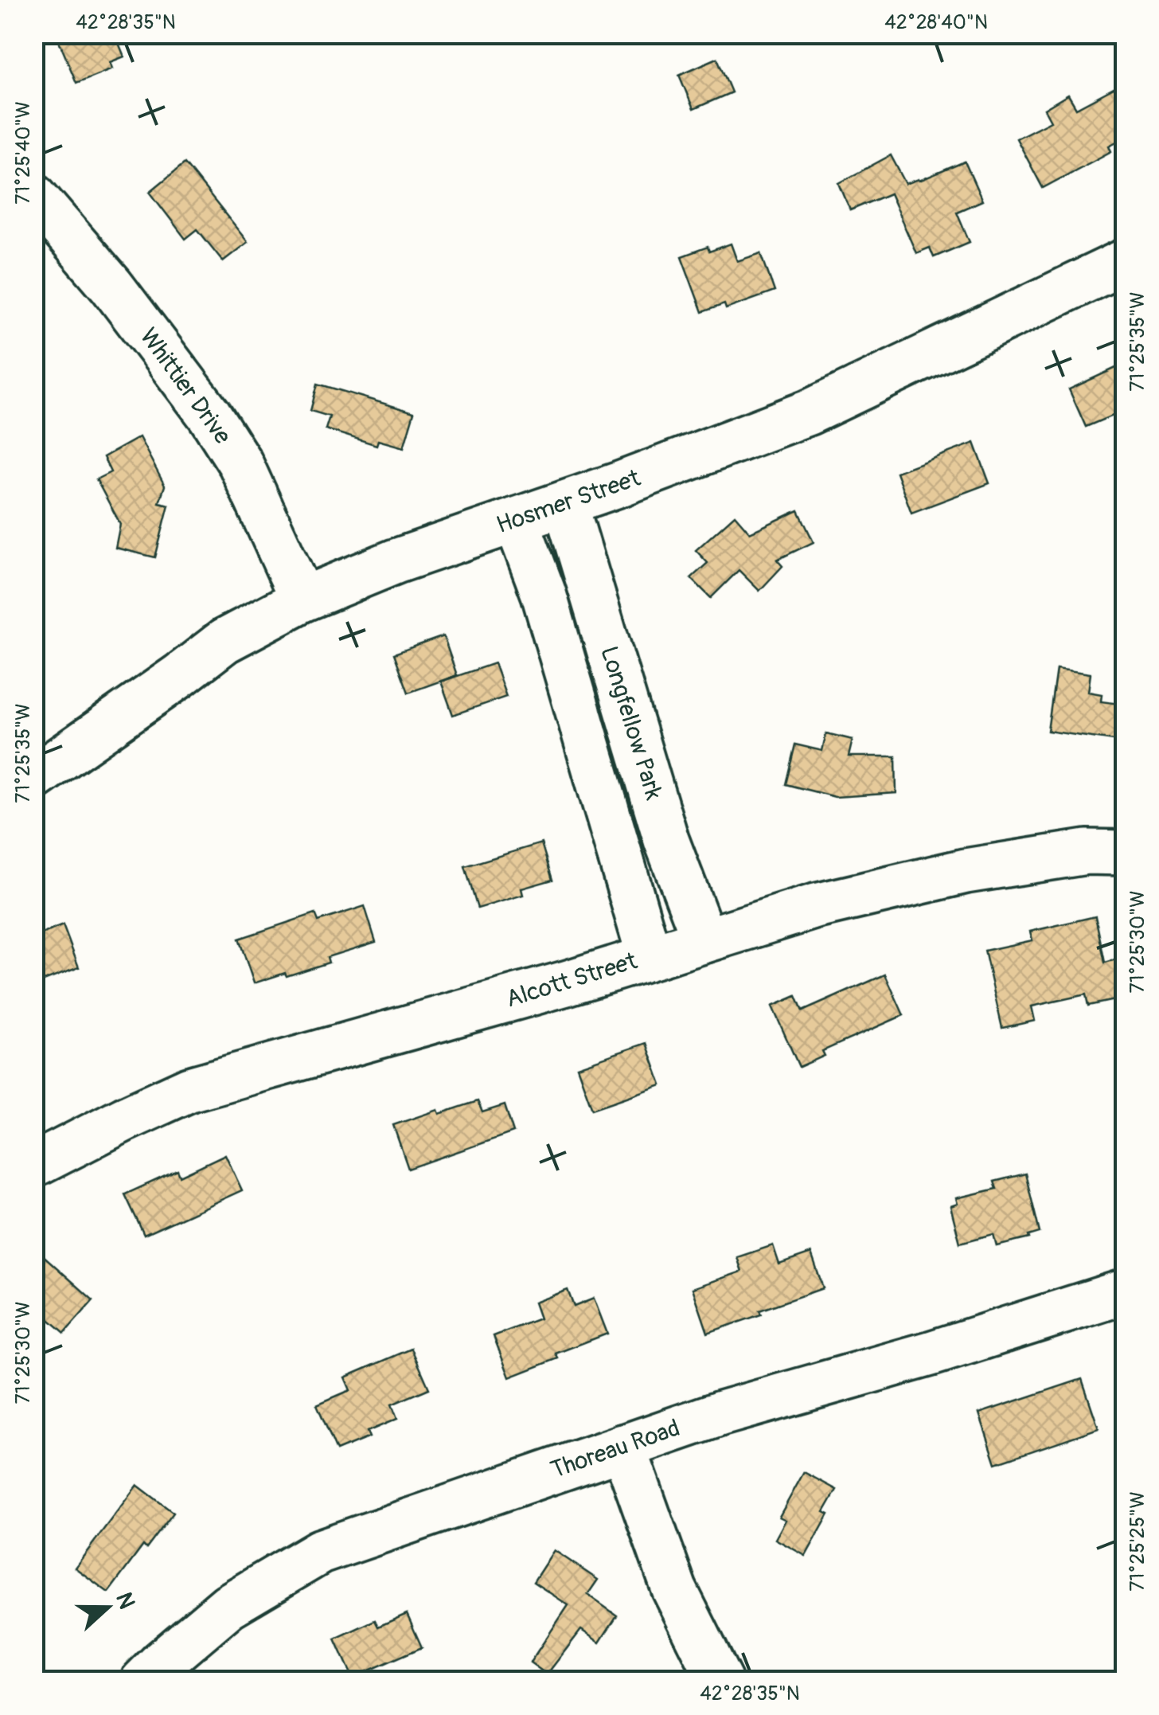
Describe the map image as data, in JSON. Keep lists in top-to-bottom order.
{
  "streets": {
    "street": [
      "Whittier Drive",
      "Hosmer Street",
      "Longfellow Park",
      "Alcott Street",
      "Thoreau Road"
    ]
  },
  "crossings": [
    ["Whittier Drive", "Hosmer Street"],
    ["Hosmer Street", "Longfellow Park"],
    ["Longfellow Park", "Alcott Street"]
  ],
  "north": "right",
  "coordinates": [
    "42°28'35\"N",
    "42°28'40\"N",
    "71°25'40\"W",
    "71°25'35\"W",
    "71°25'30\"W",
    "71°25'25\"W"
  ]
}
